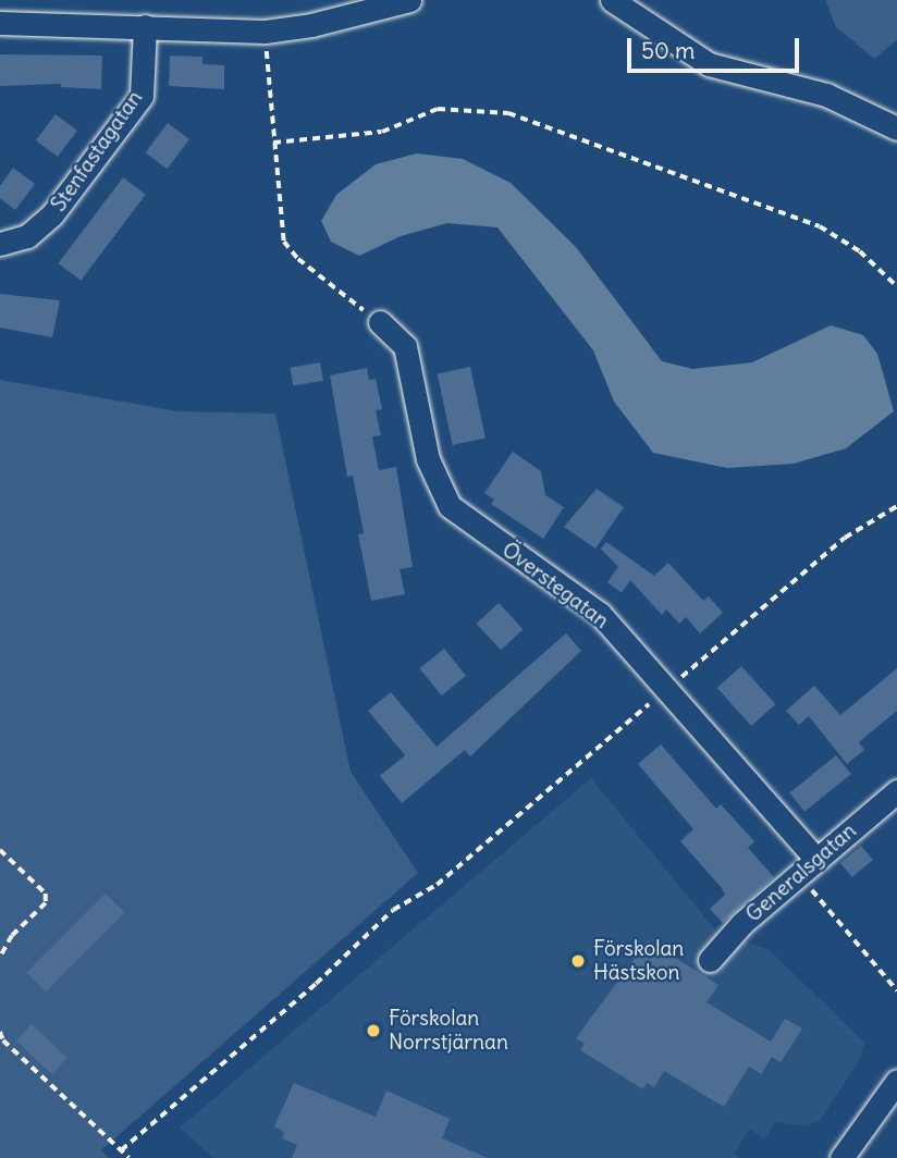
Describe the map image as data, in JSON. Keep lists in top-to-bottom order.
{
  "streets": {
    "street": ["Stenfastagatan", "Överstegatan", "Generalsgatan"]
  },
  "crossings": [
    ["Överstegatan", "Generalsgatan"]
  ],
  "places": ["Förskolan Hästskon", "Förskolan Norrstjärnan"],
  "scale_bar": "50 m"
}
